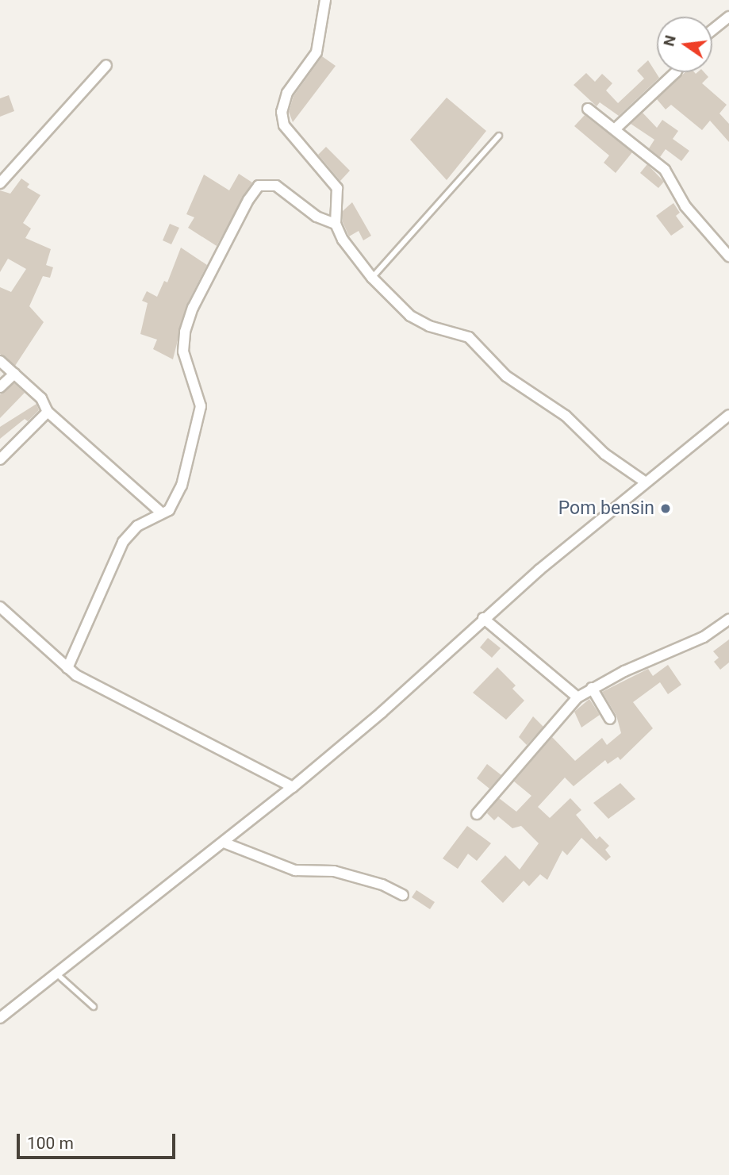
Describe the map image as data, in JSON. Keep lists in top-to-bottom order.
{
  "places": ["Pom bensin"],
  "scale_bar": "100 m",
  "north": "left"
}
